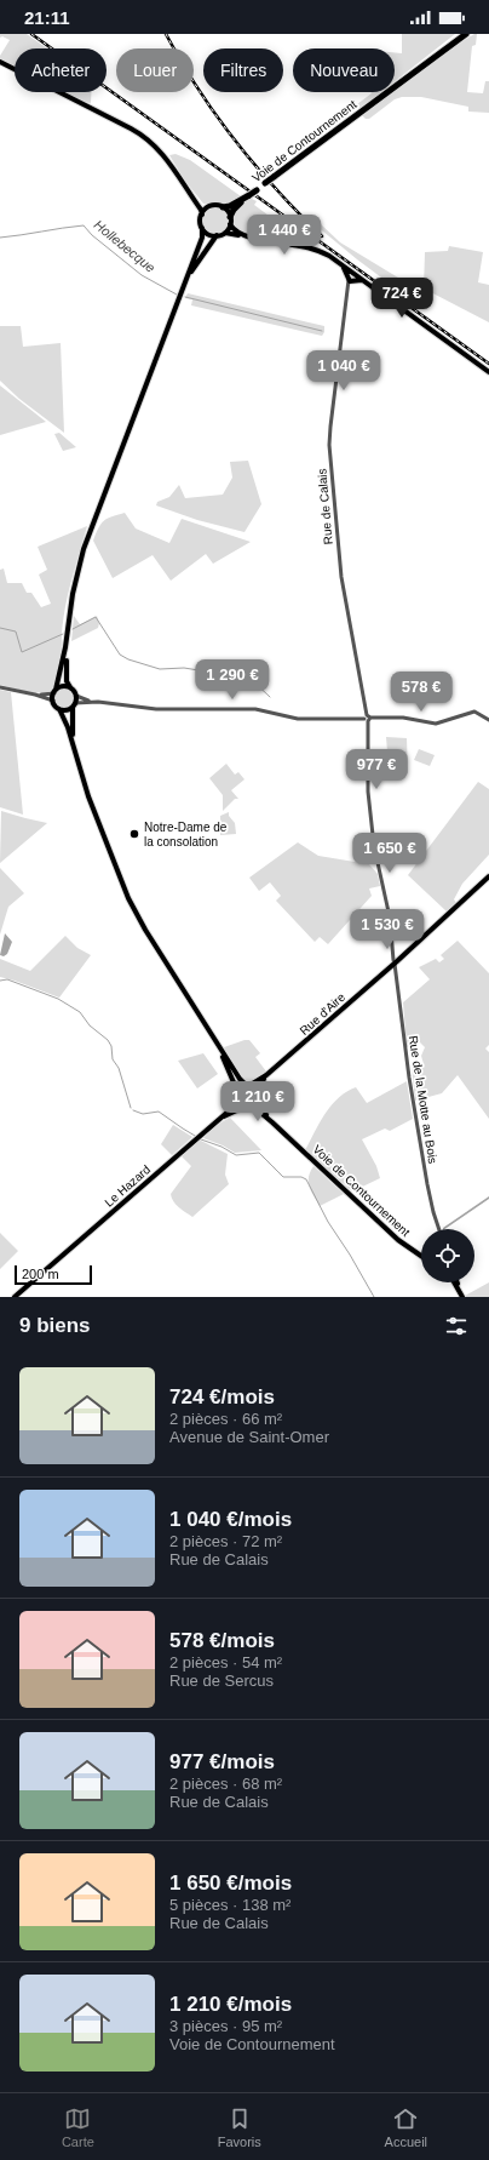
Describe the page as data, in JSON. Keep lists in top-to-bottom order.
{
  "streets": {
    "highway": ["Voie de Contournement"],
    "main road": ["Rue d'Aire", "Le Hazard"],
    "street": ["Rue de Calais", "Rue de la Motte au Bois"]
  },
  "crossings": [
    ["Voie de Contournement", "Rue d'Aire"],
    ["Rue de Calais", "Rue d'Aire"],
    ["Rue de Calais", "Rue de la Motte au Bois"],
    ["Rue d'Aire", "Rue de la Motte au Bois"]
  ],
  "water": ["Hollebecque"],
  "places": ["Notre-Dame de la consolation"],
  "scale_bar": "200 m",
  "page": {
    "status": "21:11",
    "chip": [
      "Acheter",
      "Louer",
      "Filtres",
      "Nouveau"
    ],
    "price": [
      "1 440 €",
      "724 €",
      "1 040 €",
      "1 290 €",
      "578 €",
      "977 €",
      "1 650 €",
      "1 530 €",
      "1 210 €"
    ],
    "scale": "200 m",
    "heading": "9 biens",
    "list": [
      {
        "name": "724 €/mois",
        "note": "2 pièces · 66 m² · Avenue de Saint-Omer"
      },
      {
        "name": "1 040 €/mois",
        "note": "2 pièces · 72 m² · Rue de Calais"
      },
      {
        "name": "578 €/mois",
        "note": "2 pièces · 54 m² · Rue de Sercus"
      },
      {
        "name": "977 €/mois",
        "note": "2 pièces · 68 m² · Rue de Calais"
      },
      {
        "name": "1 650 €/mois",
        "note": "5 pièces · 138 m² · Rue de Calais"
      },
      {
        "name": "1 210 €/mois",
        "note": "3 pièces · 95 m² · Voie de Contournement"
      }
    ],
    "tabs": ["Carte", "Favoris", "Accueil"]
  }
}
